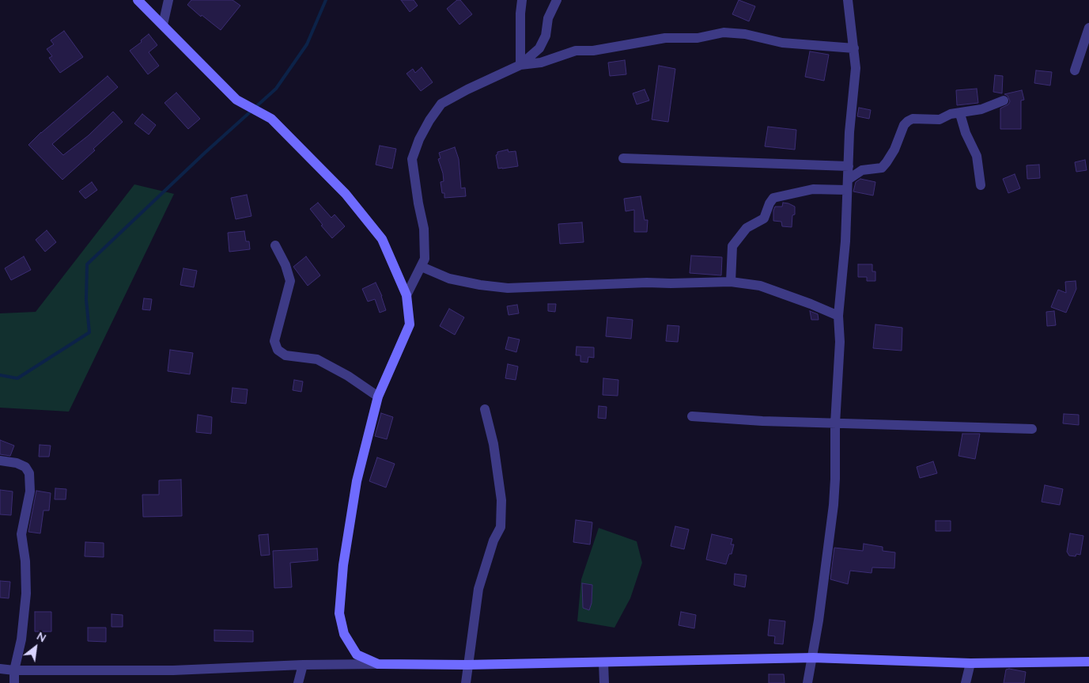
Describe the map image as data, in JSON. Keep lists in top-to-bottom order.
{
  "north": "top right"
}
